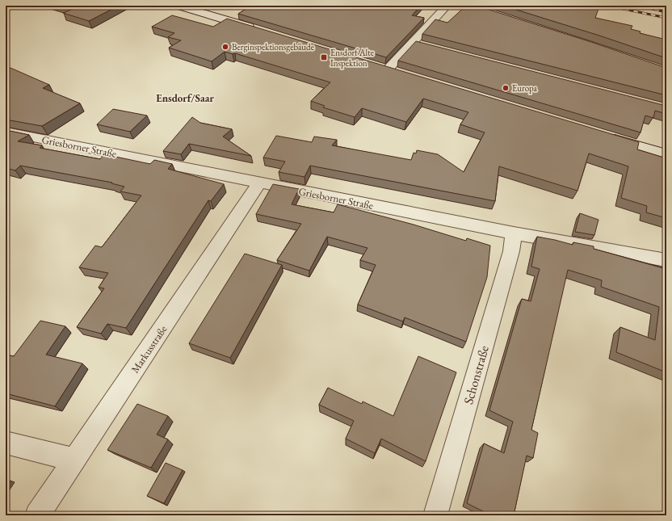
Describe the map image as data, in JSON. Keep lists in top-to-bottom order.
{
  "streets": {
    "street": ["Griesborner Straße", "Markusstraße", "Schonstraße"]
  },
  "crossings": [
    ["Griesborner Straße", "Markusstraße"],
    ["Griesborner Straße", "Schonstraße"]
  ],
  "districts": ["Ensdorf/Saar"],
  "places": {
    "other": ["Berginspektionsgebäude", "Europa"],
    "transit": ["Ensdorf Alte Inspektion"]
  }
}
